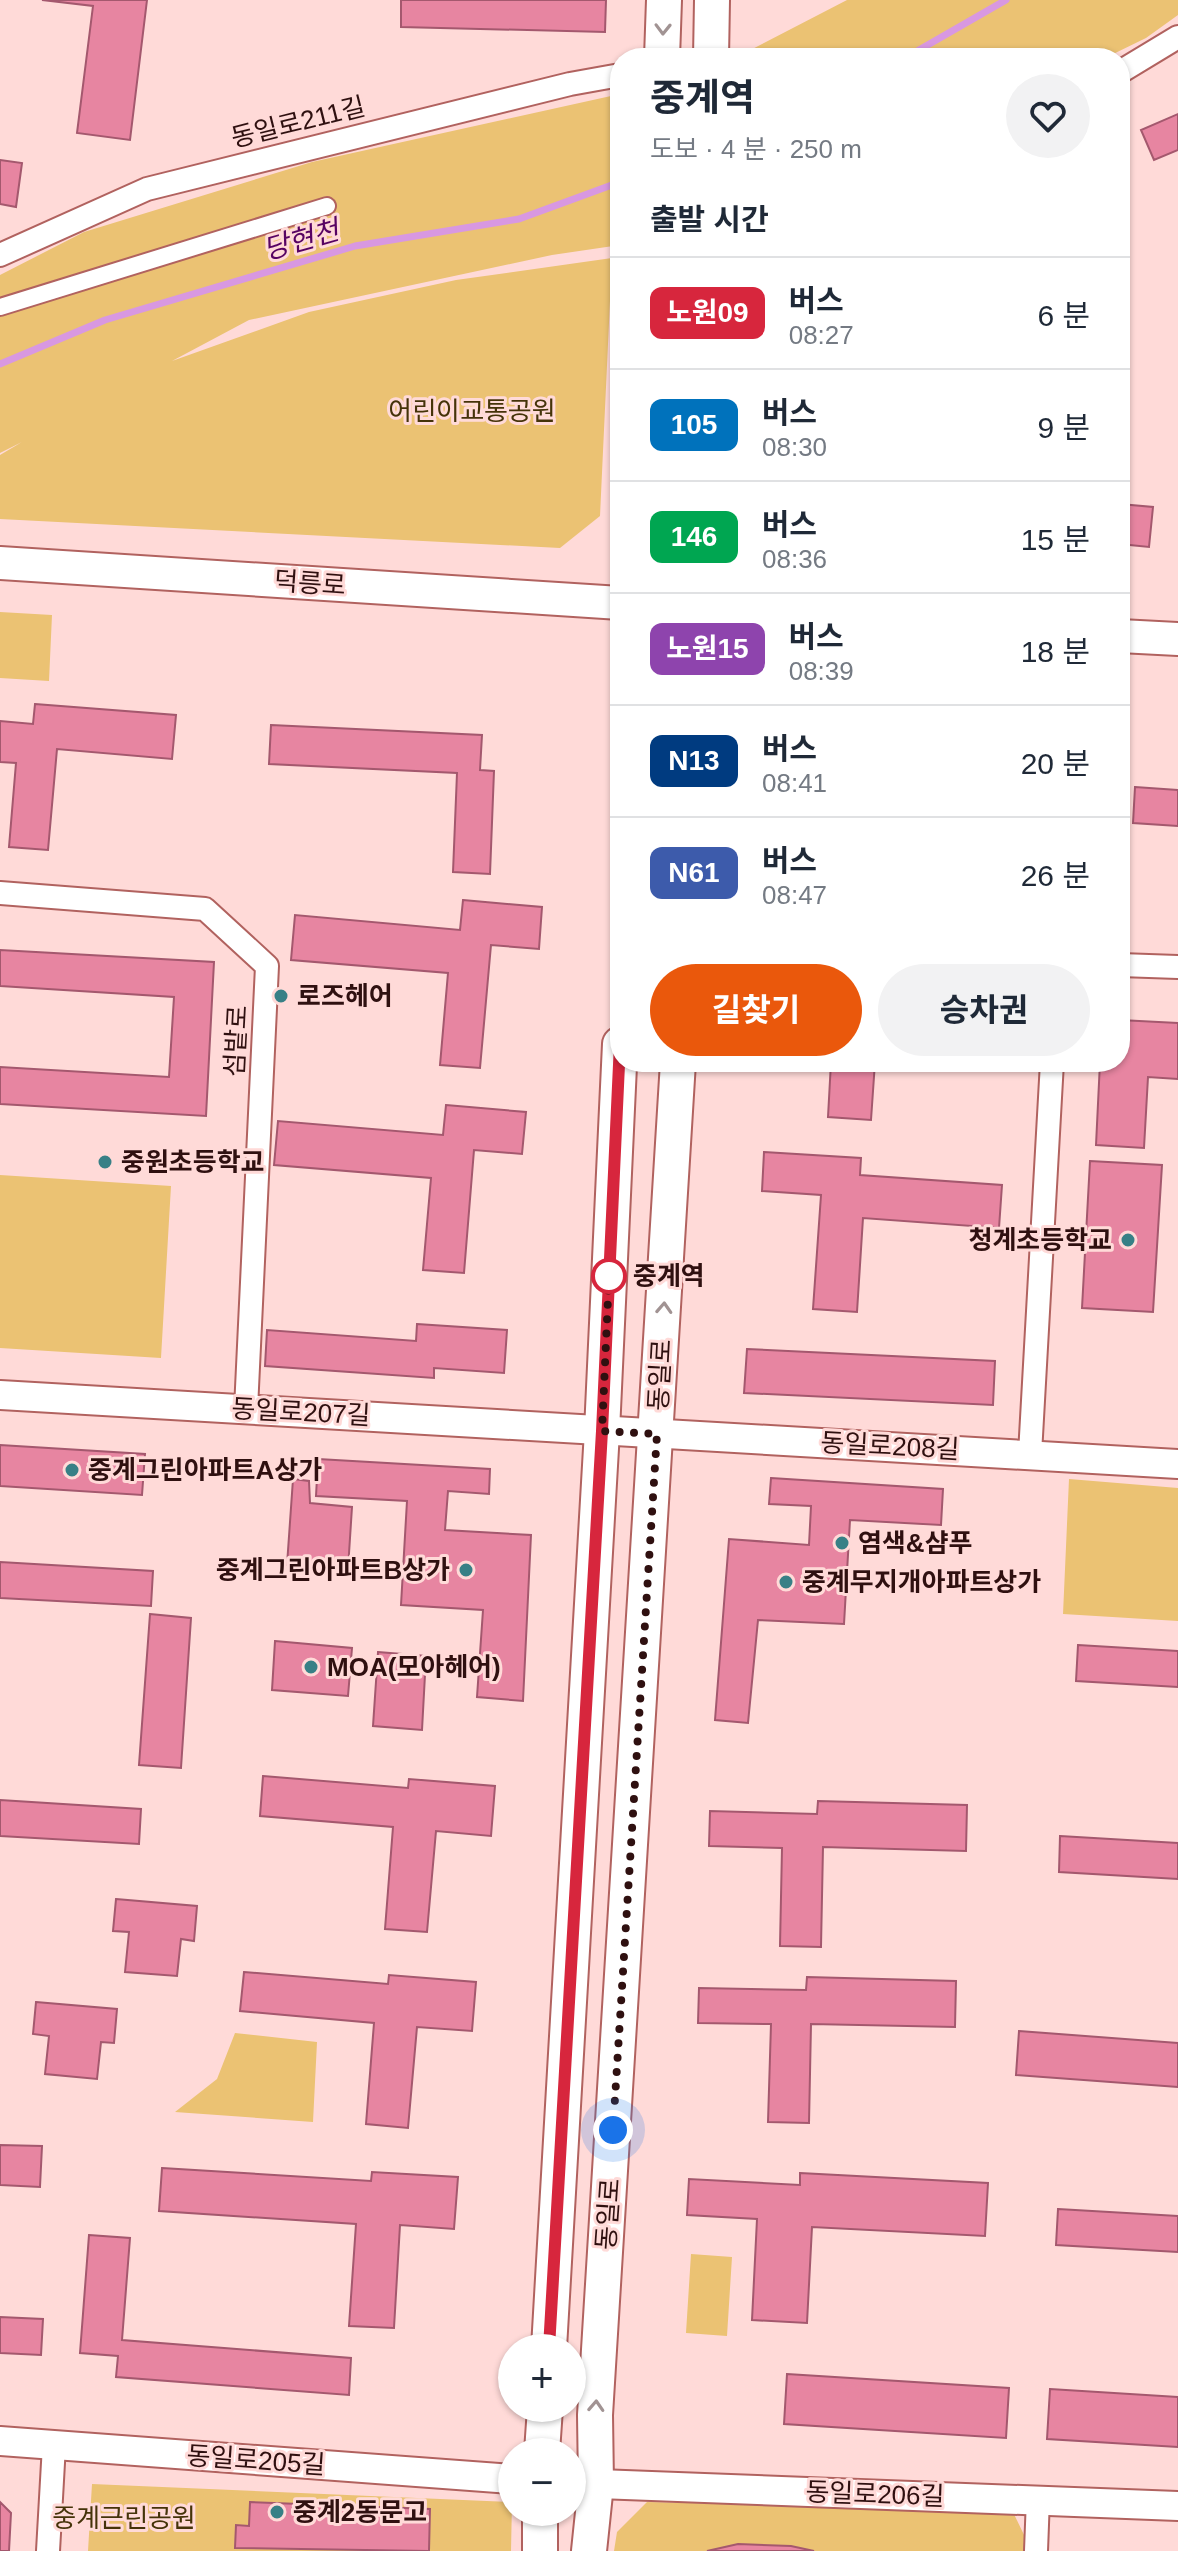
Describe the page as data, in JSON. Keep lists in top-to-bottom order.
{
  "streets": {
    "main road": ["덕릉로", "동일로"],
    "street": [
      "동일로211길",
      "섬밭로",
      "동일로207길",
      "동일로208길",
      "동일로205길",
      "동일로206길"
    ]
  },
  "crossings": [
    ["섬밭로", "동일로207길"],
    ["동일로", "동일로207길"],
    ["동일로", "동일로208길"],
    ["동일로207길", "동일로208길"]
  ],
  "water": ["당현천"],
  "parks": ["어린이교통공원", "중계근린공원"],
  "places": [
    "로즈헤어",
    "중원초등학교",
    "청계초등학교",
    "중계역",
    "중계그린아파트A상가",
    "염색&샴푸",
    "중계그린아파트B상가",
    "중계무지개아파트상가",
    "MOA(모아헤어)",
    "중계2동문고"
  ],
  "lines": ["bus line 노원09"],
  "page": {
    "heading": [
      ["중계역", "도보 · 4 분 · 250 m"],
      "출발 시간"
    ],
    "list": [
      {
        "mark": "노원09",
        "name": "버스",
        "note": "08:27",
        "value": "6 분"
      },
      {
        "mark": "105",
        "name": "버스",
        "note": "08:30",
        "value": "9 분"
      },
      {
        "mark": "146",
        "name": "버스",
        "note": "08:36",
        "value": "15 분"
      },
      {
        "mark": "노원15",
        "name": "버스",
        "note": "08:39",
        "value": "18 분"
      },
      {
        "mark": "N13",
        "name": "버스",
        "note": "08:41",
        "value": "20 분"
      },
      {
        "mark": "N61",
        "name": "버스",
        "note": "08:47",
        "value": "26 분"
      }
    ],
    "buttons": ["길찾기", "승차권"],
    "map_buttons": ["+", "−"]
  }
}
